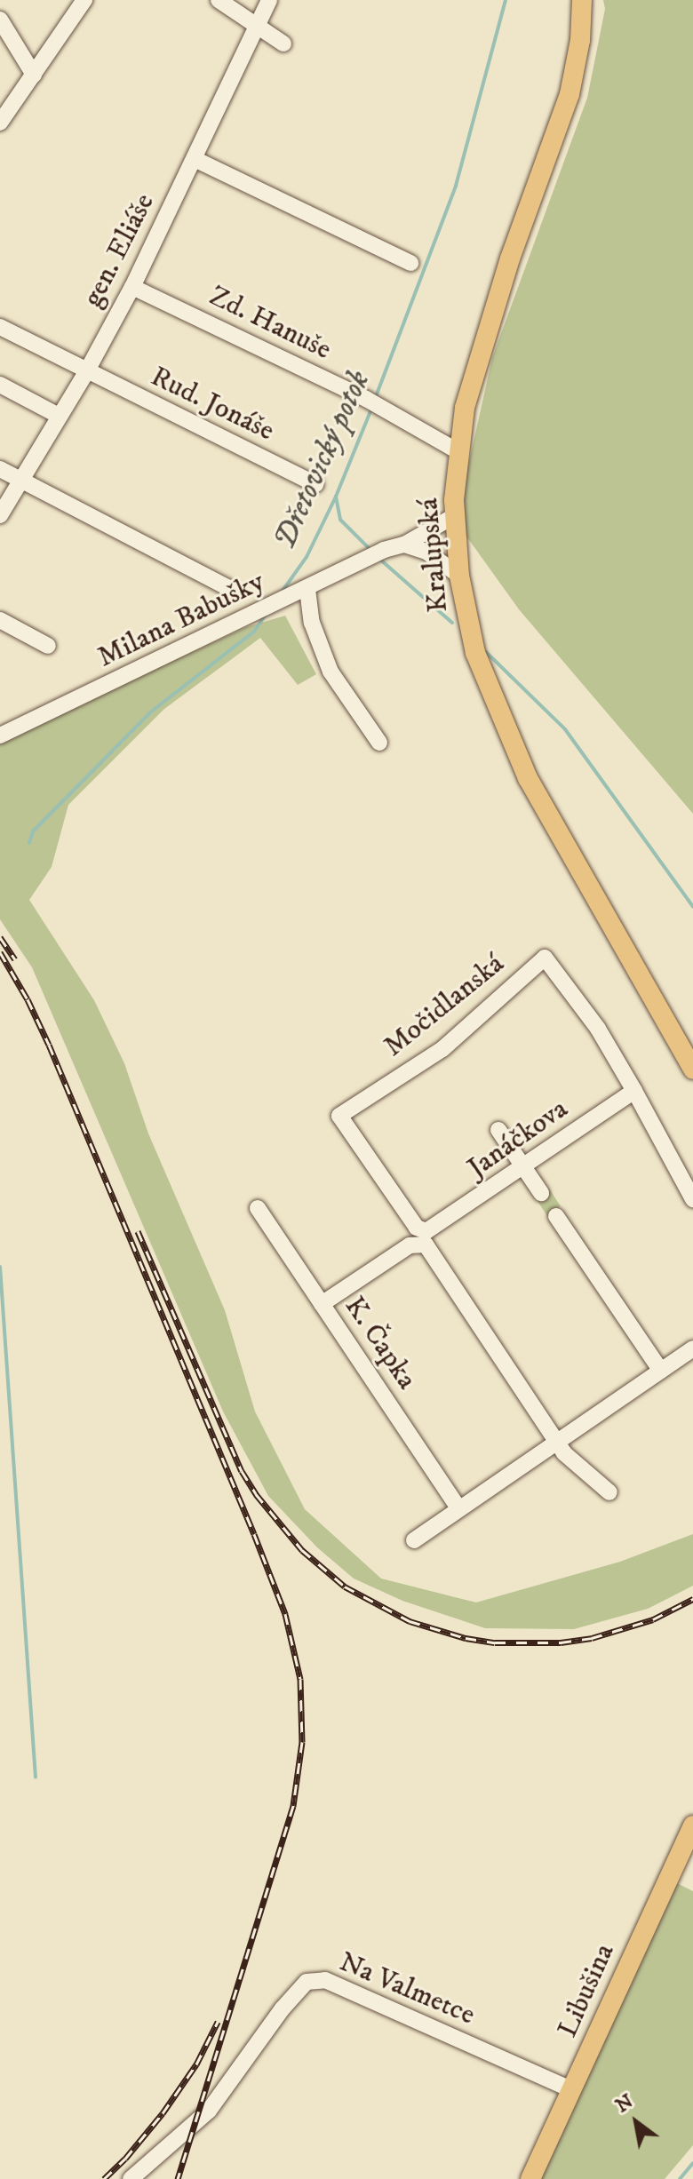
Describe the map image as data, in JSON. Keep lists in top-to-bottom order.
{
  "streets": {
    "main road": ["Kralupská", "Libušina"],
    "street": [
      "gen. Eliáše",
      "Zd. Hanuše",
      "Rud. Jonáše",
      "Milana Babušky",
      "Močidlanská",
      "Janáčkova",
      "K. Čapka",
      "Na Valmetce"
    ]
  },
  "crossings": [
    ["gen. Eliáše", "Zd. Hanuše"],
    ["gen. Eliáše", "Rud. Jonáše"],
    ["Zd. Hanuše", "Kralupská"],
    ["Kralupská", "Milana Babušky"],
    ["Močidlanská", "Janáčkova"],
    ["Janáčkova", "K. Čapka"],
    ["Na Valmetce", "Libušina"]
  ],
  "water": ["Dřetovický potok"],
  "north": "top left"
}
